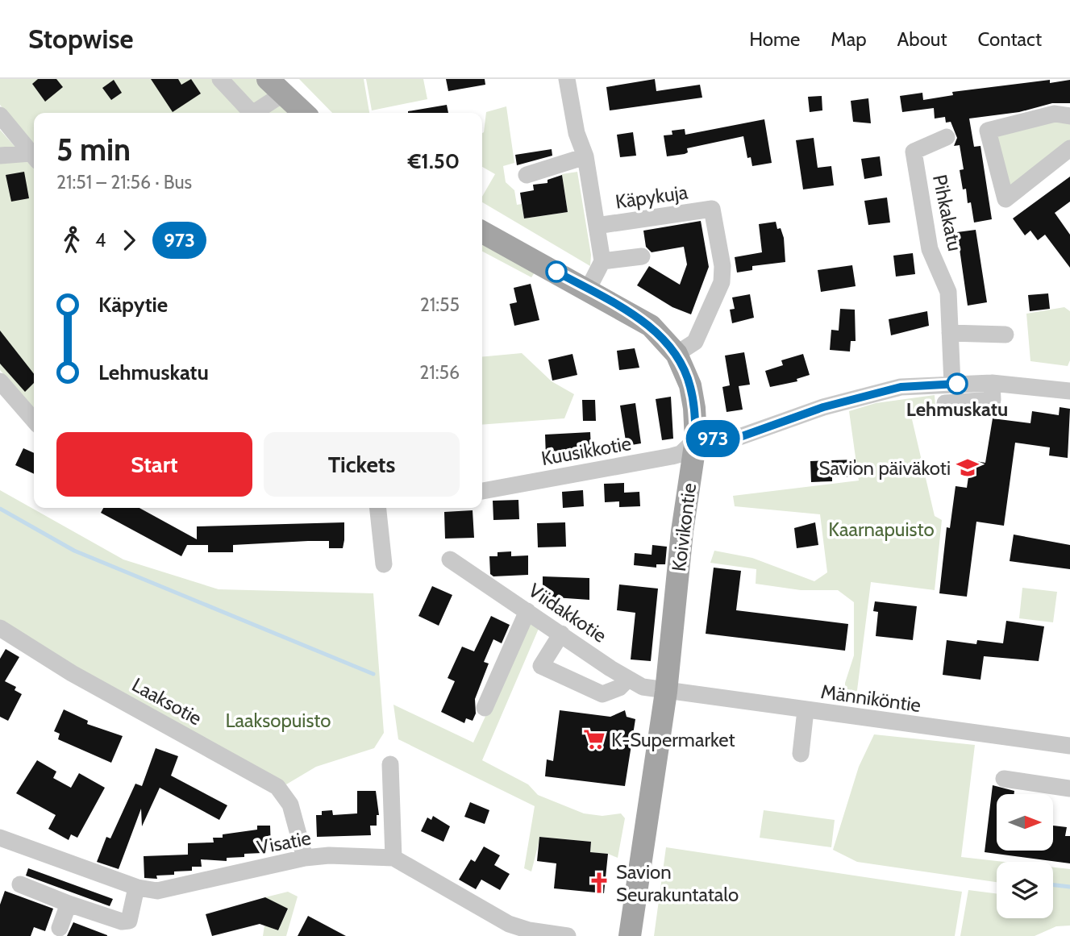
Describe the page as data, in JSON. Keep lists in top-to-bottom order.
{
  "streets": {
    "main road": ["Koivikontie"],
    "street": [
      "Käpykuja",
      "Pihkakatu",
      "Kuusikkotie",
      "Viidakkotie",
      "Männiköntie",
      "Laaksotie",
      "Visatie"
    ]
  },
  "crossings": [
    ["Käpykuja", "Koivikontie"],
    ["Kuusikkotie", "Koivikontie"],
    ["Koivikontie", "Viidakkotie"],
    ["Koivikontie", "Männiköntie"],
    ["Viidakkotie", "Männiköntie"],
    ["Laaksotie", "Visatie"]
  ],
  "parks": ["Kaarnapuisto", "Laaksopuisto"],
  "places": {
    "other": ["Lehmuskatu"],
    "school or university": ["Savion päiväkoti"],
    "supermarket": ["K-Supermarket"],
    "church": ["Savion Seurakuntatalo"]
  },
  "lines": ["bus line 973"],
  "north": "right",
  "page": {
    "header": "Stopwise",
    "nav": [
      "Home",
      "Map",
      "About",
      "Contact"
    ],
    "on_map": "973",
    "heading": ["5 min", "21:51 – 21:56 · Bus", "€1.50"],
    "legs": ["4", "973"],
    "list": [
      {
        "name": "Käpytie",
        "value": "21:55"
      },
      {
        "name": "Lehmuskatu",
        "value": "21:56"
      }
    ],
    "buttons": ["Start", "Tickets"]
  }
}
